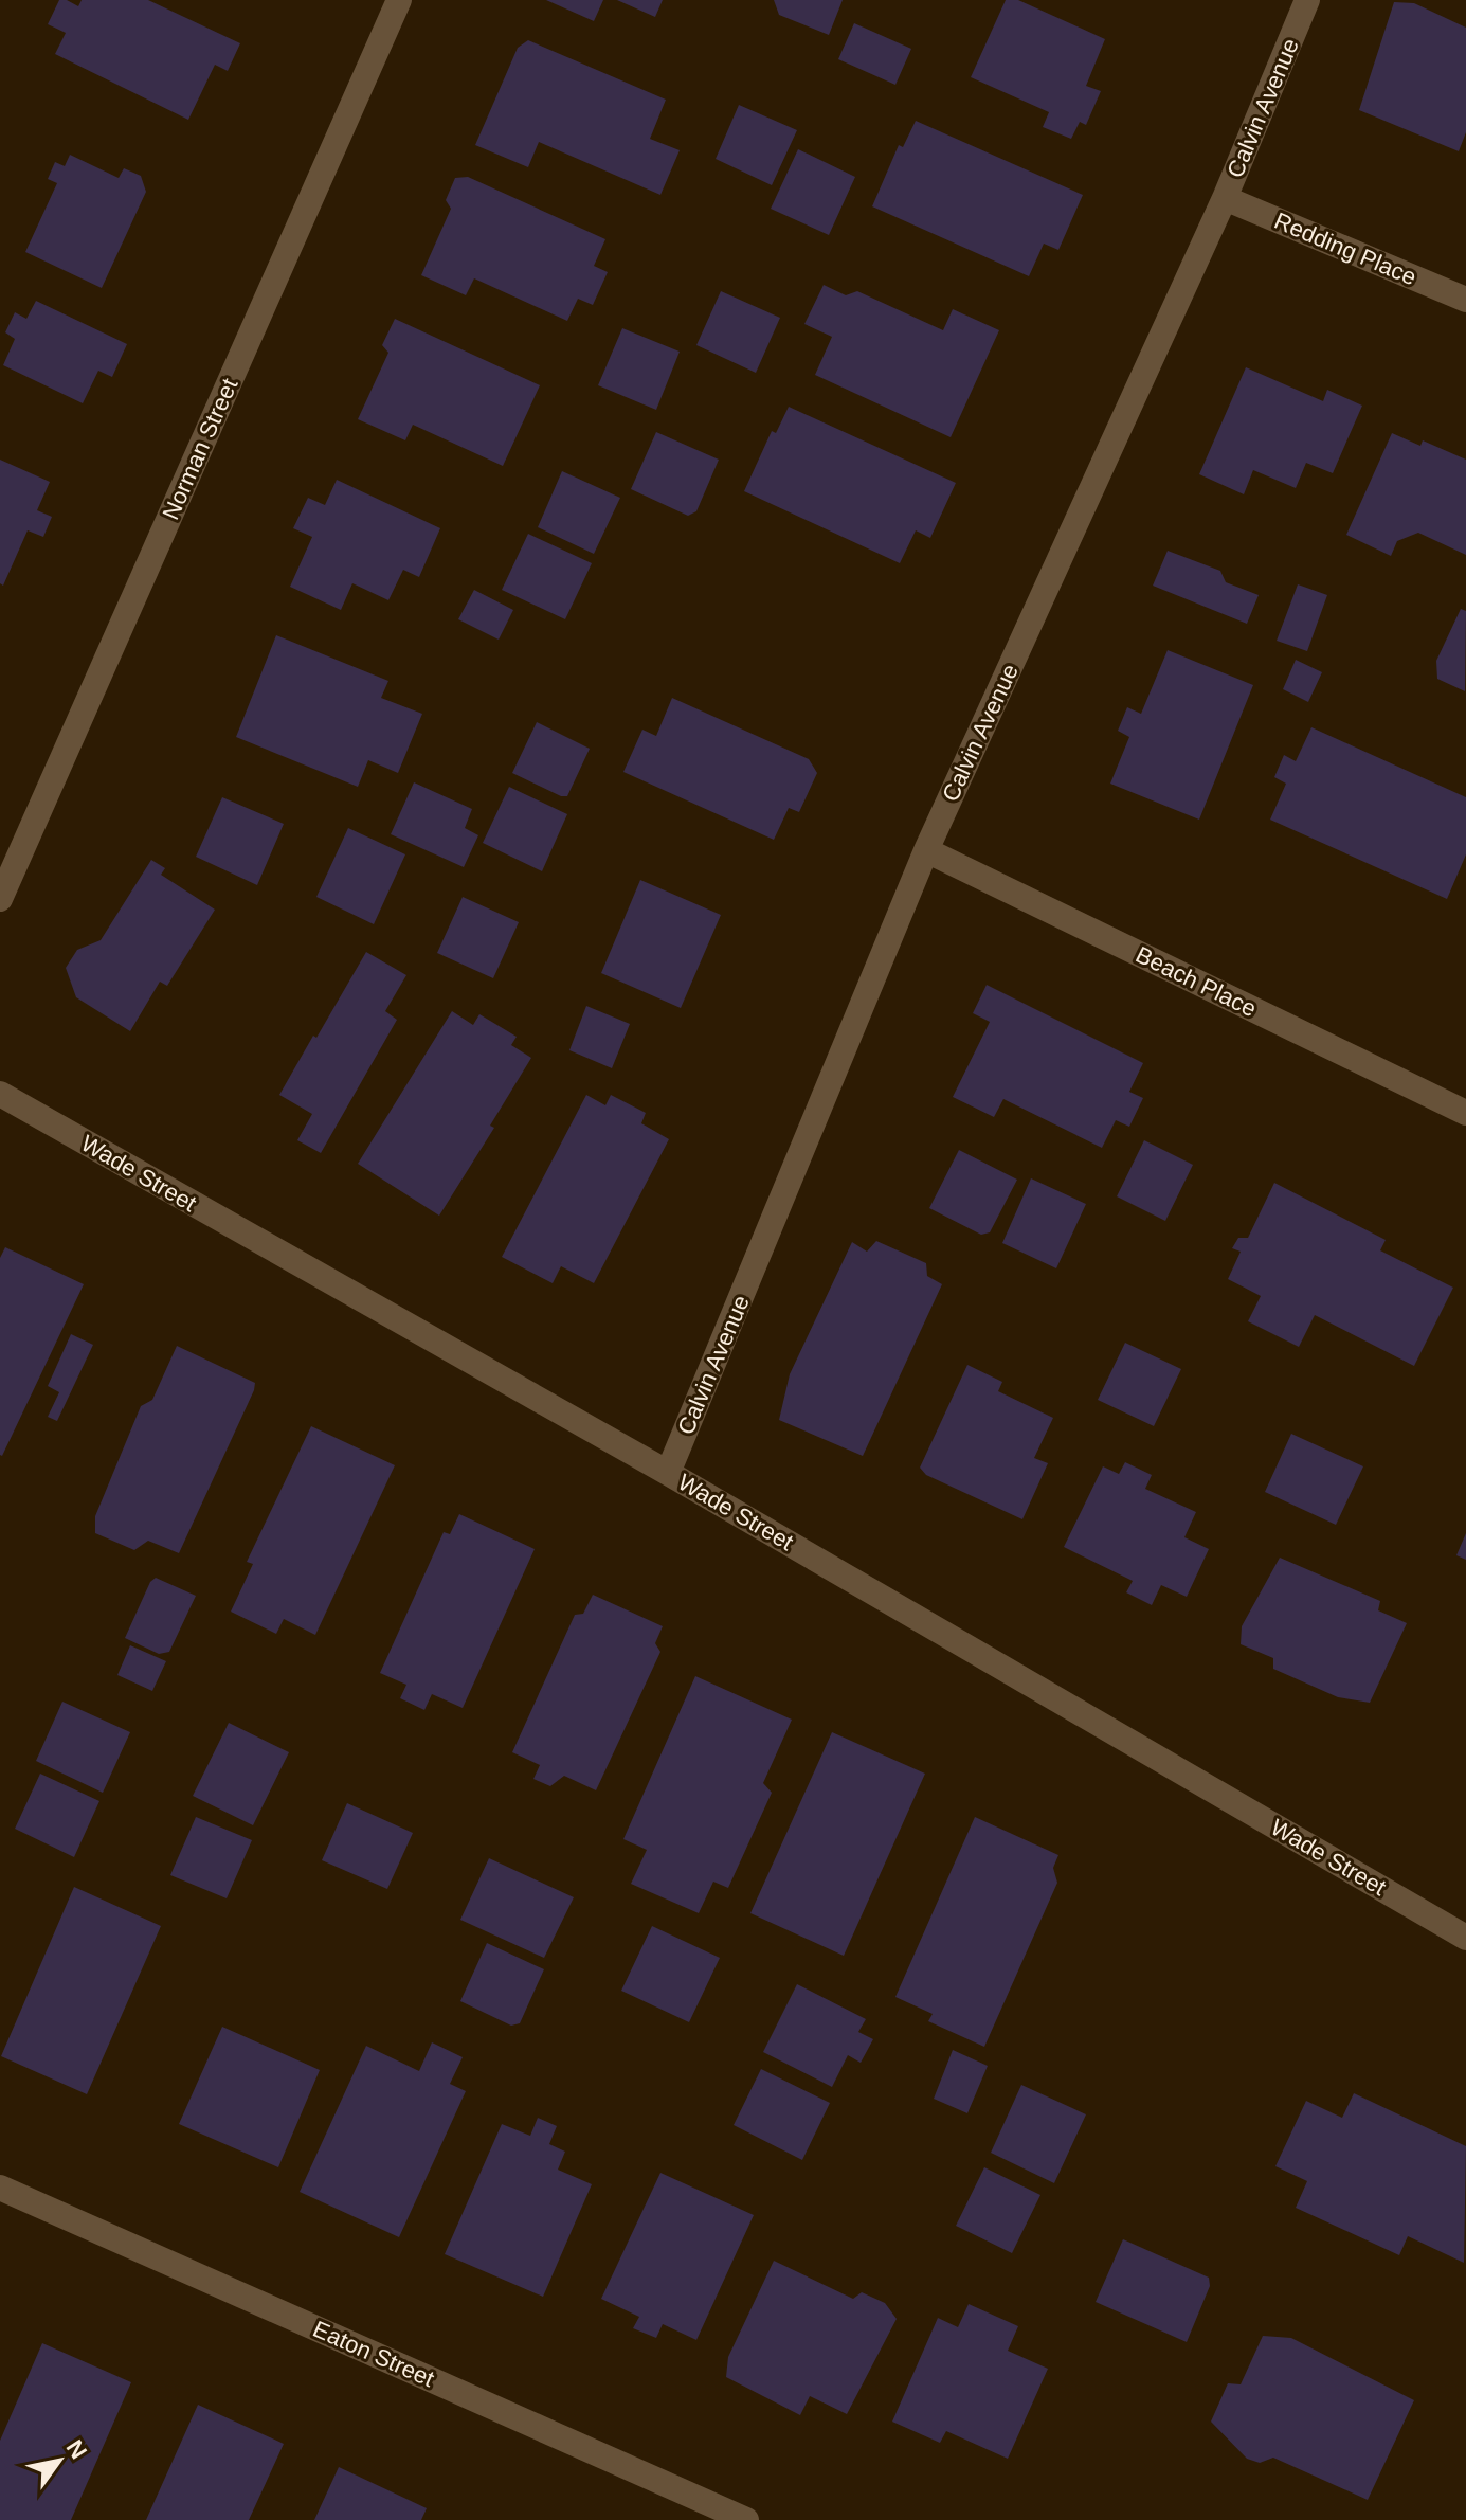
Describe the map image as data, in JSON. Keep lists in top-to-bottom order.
{
  "streets": {
    "street": [
      "Calvin Avenue",
      "Redding Place",
      "Norman Street",
      "Beach Place",
      "Wade Street",
      "Eaton Street"
    ]
  },
  "crossings": [
    ["Calvin Avenue", "Redding Place"],
    ["Calvin Avenue", "Beach Place"],
    ["Calvin Avenue", "Wade Street"]
  ],
  "north": "top right"
}
